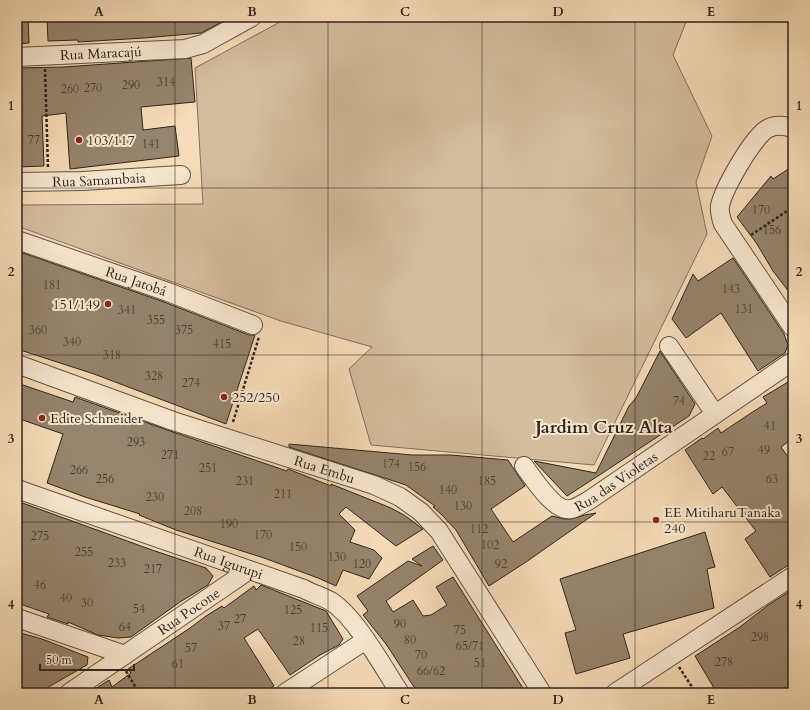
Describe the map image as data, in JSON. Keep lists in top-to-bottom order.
{
  "streets": {
    "street": [
      "Rua Maracajú",
      "Rua Samambaia",
      "Rua Jatobá",
      "Rua Embu",
      "Rua das Violetas",
      "Rua Igurupi",
      "Rua Pocone"
    ]
  },
  "crossings": [
    ["Rua Igurupi", "Rua Pocone"]
  ],
  "districts": ["Jardim Cruz Alta"],
  "places": [
    "103/117",
    "151/149",
    "252/250",
    "Edite Schneider",
    "EE MitiharuTanaka 240"
  ],
  "house_numbers": [
    "314",
    "290",
    "270",
    "260",
    "77",
    "141",
    "170",
    "156",
    "181",
    "143",
    "131",
    "341",
    "355",
    "360",
    "375",
    "340",
    "415",
    "318",
    "328",
    "274",
    "74",
    "41",
    "293",
    "49",
    "67",
    "271",
    "22",
    "174",
    "156",
    "251",
    "266",
    "256",
    "63",
    "231",
    "185",
    "140",
    "211",
    "230",
    "130",
    "208",
    "190",
    "112",
    "170",
    "275",
    "102",
    "150",
    "255",
    "130",
    "233",
    "120",
    "92",
    "217",
    "46",
    "40",
    "30",
    "54",
    "125",
    "27",
    "90",
    "37",
    "64",
    "115",
    "75",
    "298",
    "80",
    "28",
    "65/71",
    "57",
    "70",
    "278",
    "51",
    "61",
    "66/62"
  ],
  "scale_bar": "50 m",
  "grid": {
    "columns": [
      "A",
      "B",
      "C",
      "D",
      "E"
    ],
    "rows": [
      "1",
      "2",
      "3",
      "4"
    ]
  }
}
